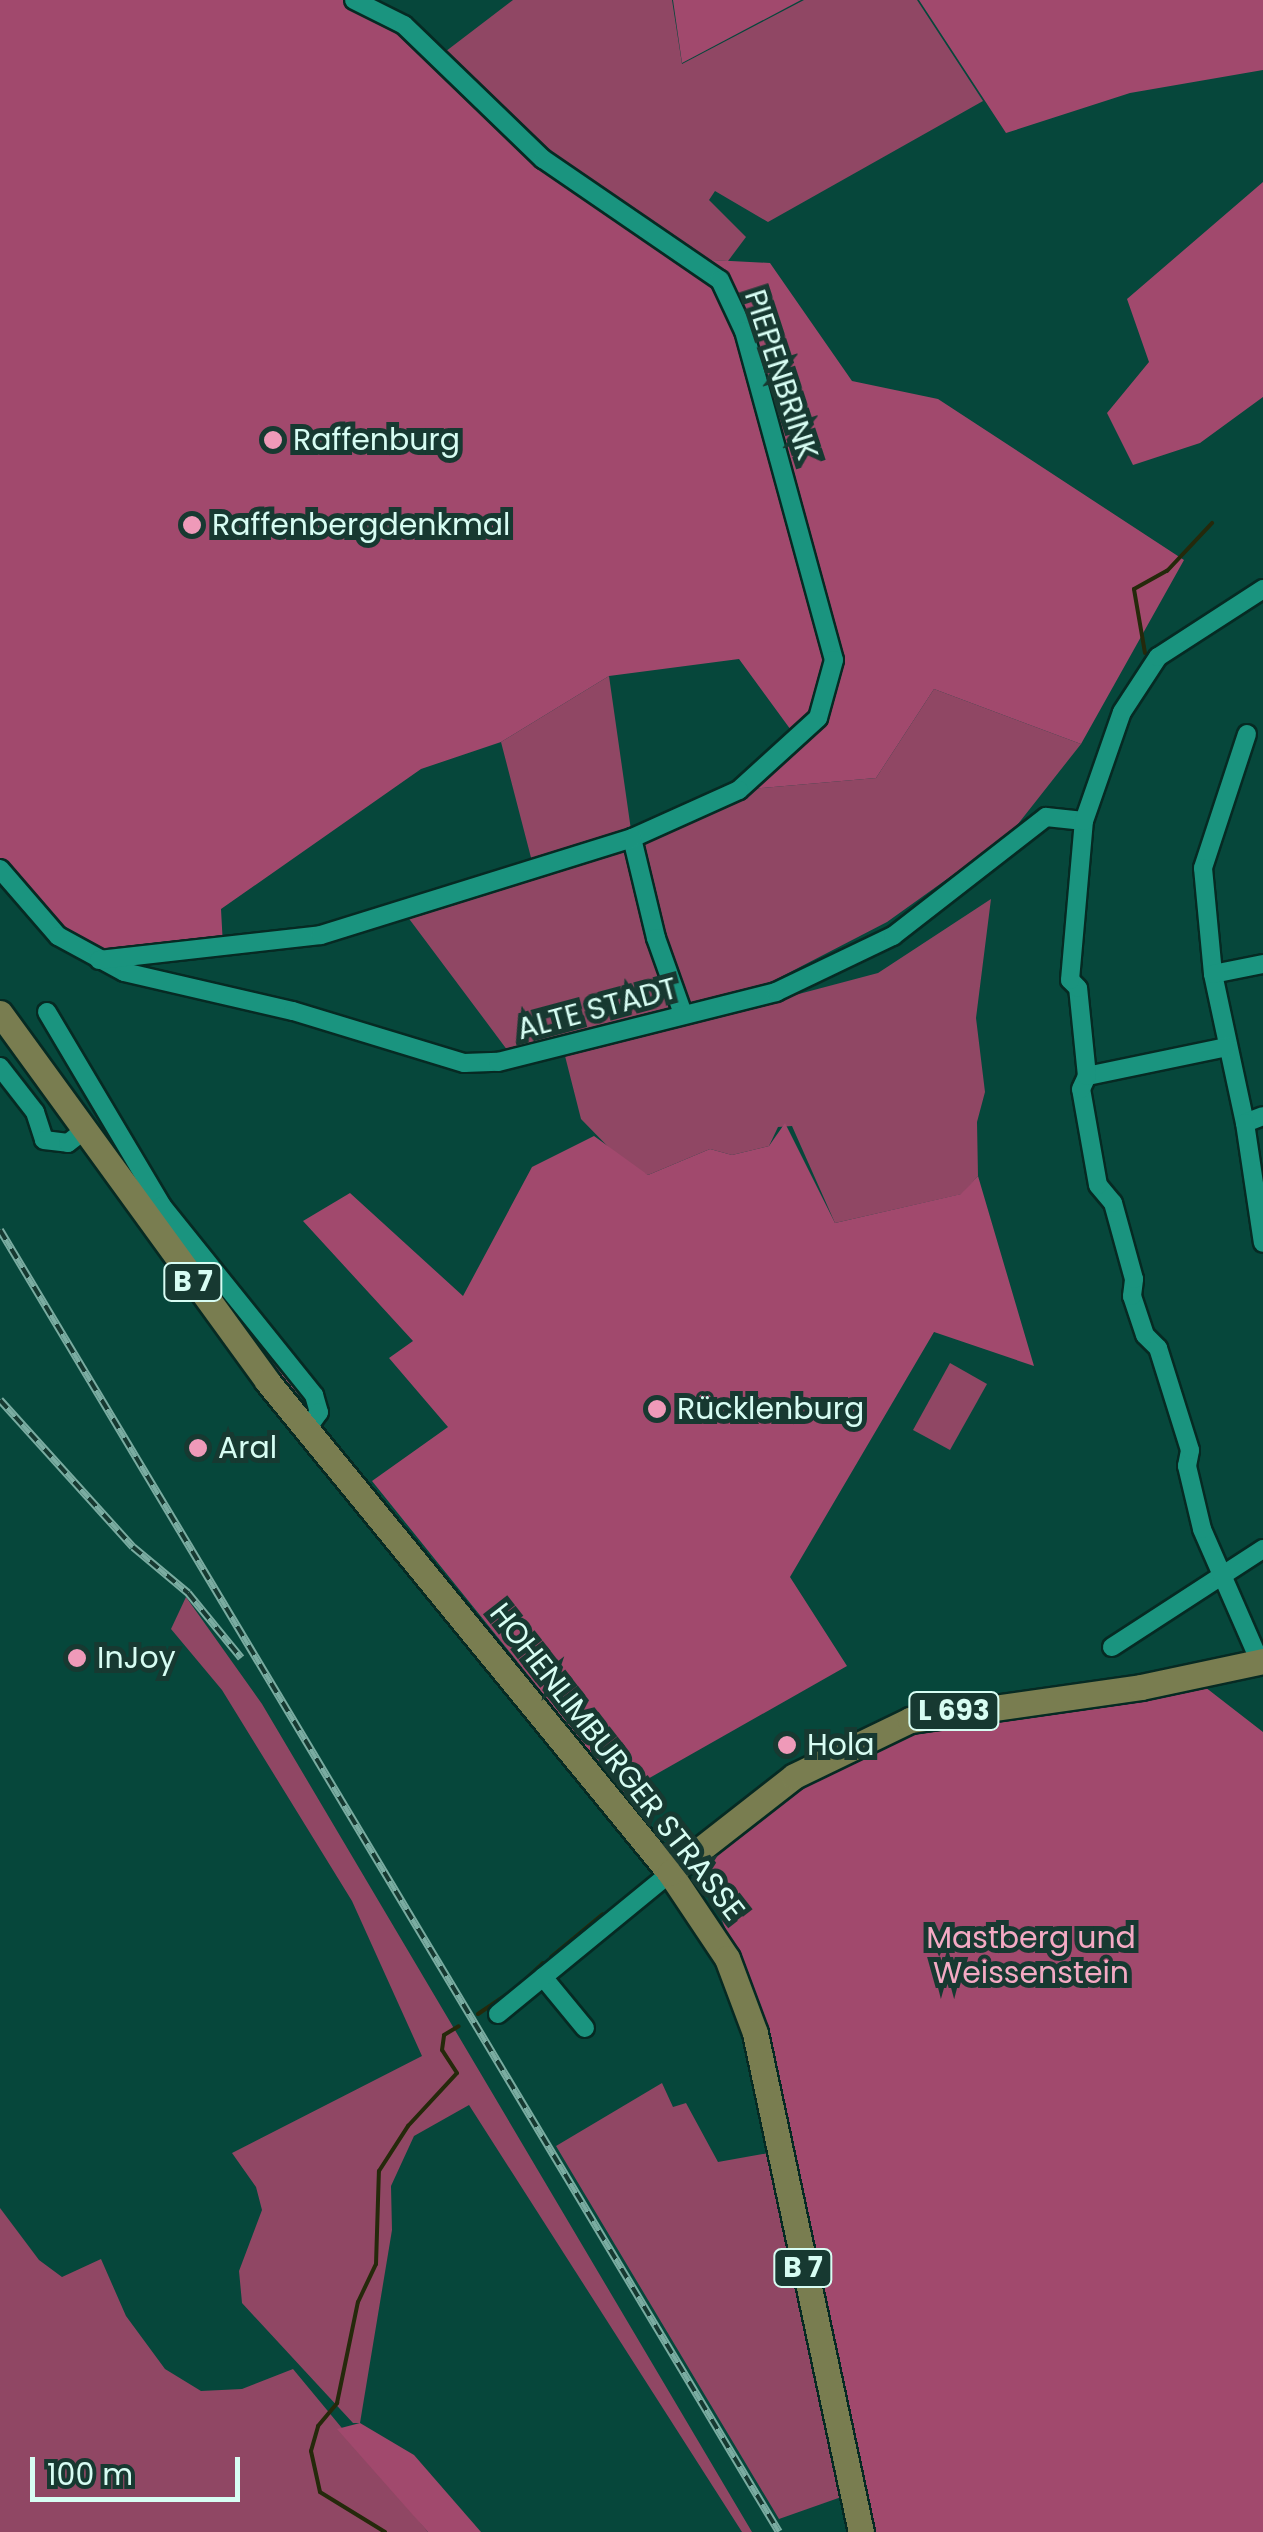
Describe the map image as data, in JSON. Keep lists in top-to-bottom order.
{
  "streets": {
    "main road": ["B 7", "L 693", "HOHENLIMBURGER STRASSE"],
    "street": ["PIEPENBRINK", "ALTE STADT"]
  },
  "crossings": [
    ["PIEPENBRINK", "ALTE STADT"],
    ["L 693", "HOHENLIMBURGER STRASSE"]
  ],
  "parks": ["Mastberg und Weissenstein"],
  "places": [
    "Raffenburg",
    "Raffenbergdenkmal",
    "Rücklenburg",
    "Aral",
    "InJoy",
    "Hola"
  ],
  "scale_bar": "100 m"
}
